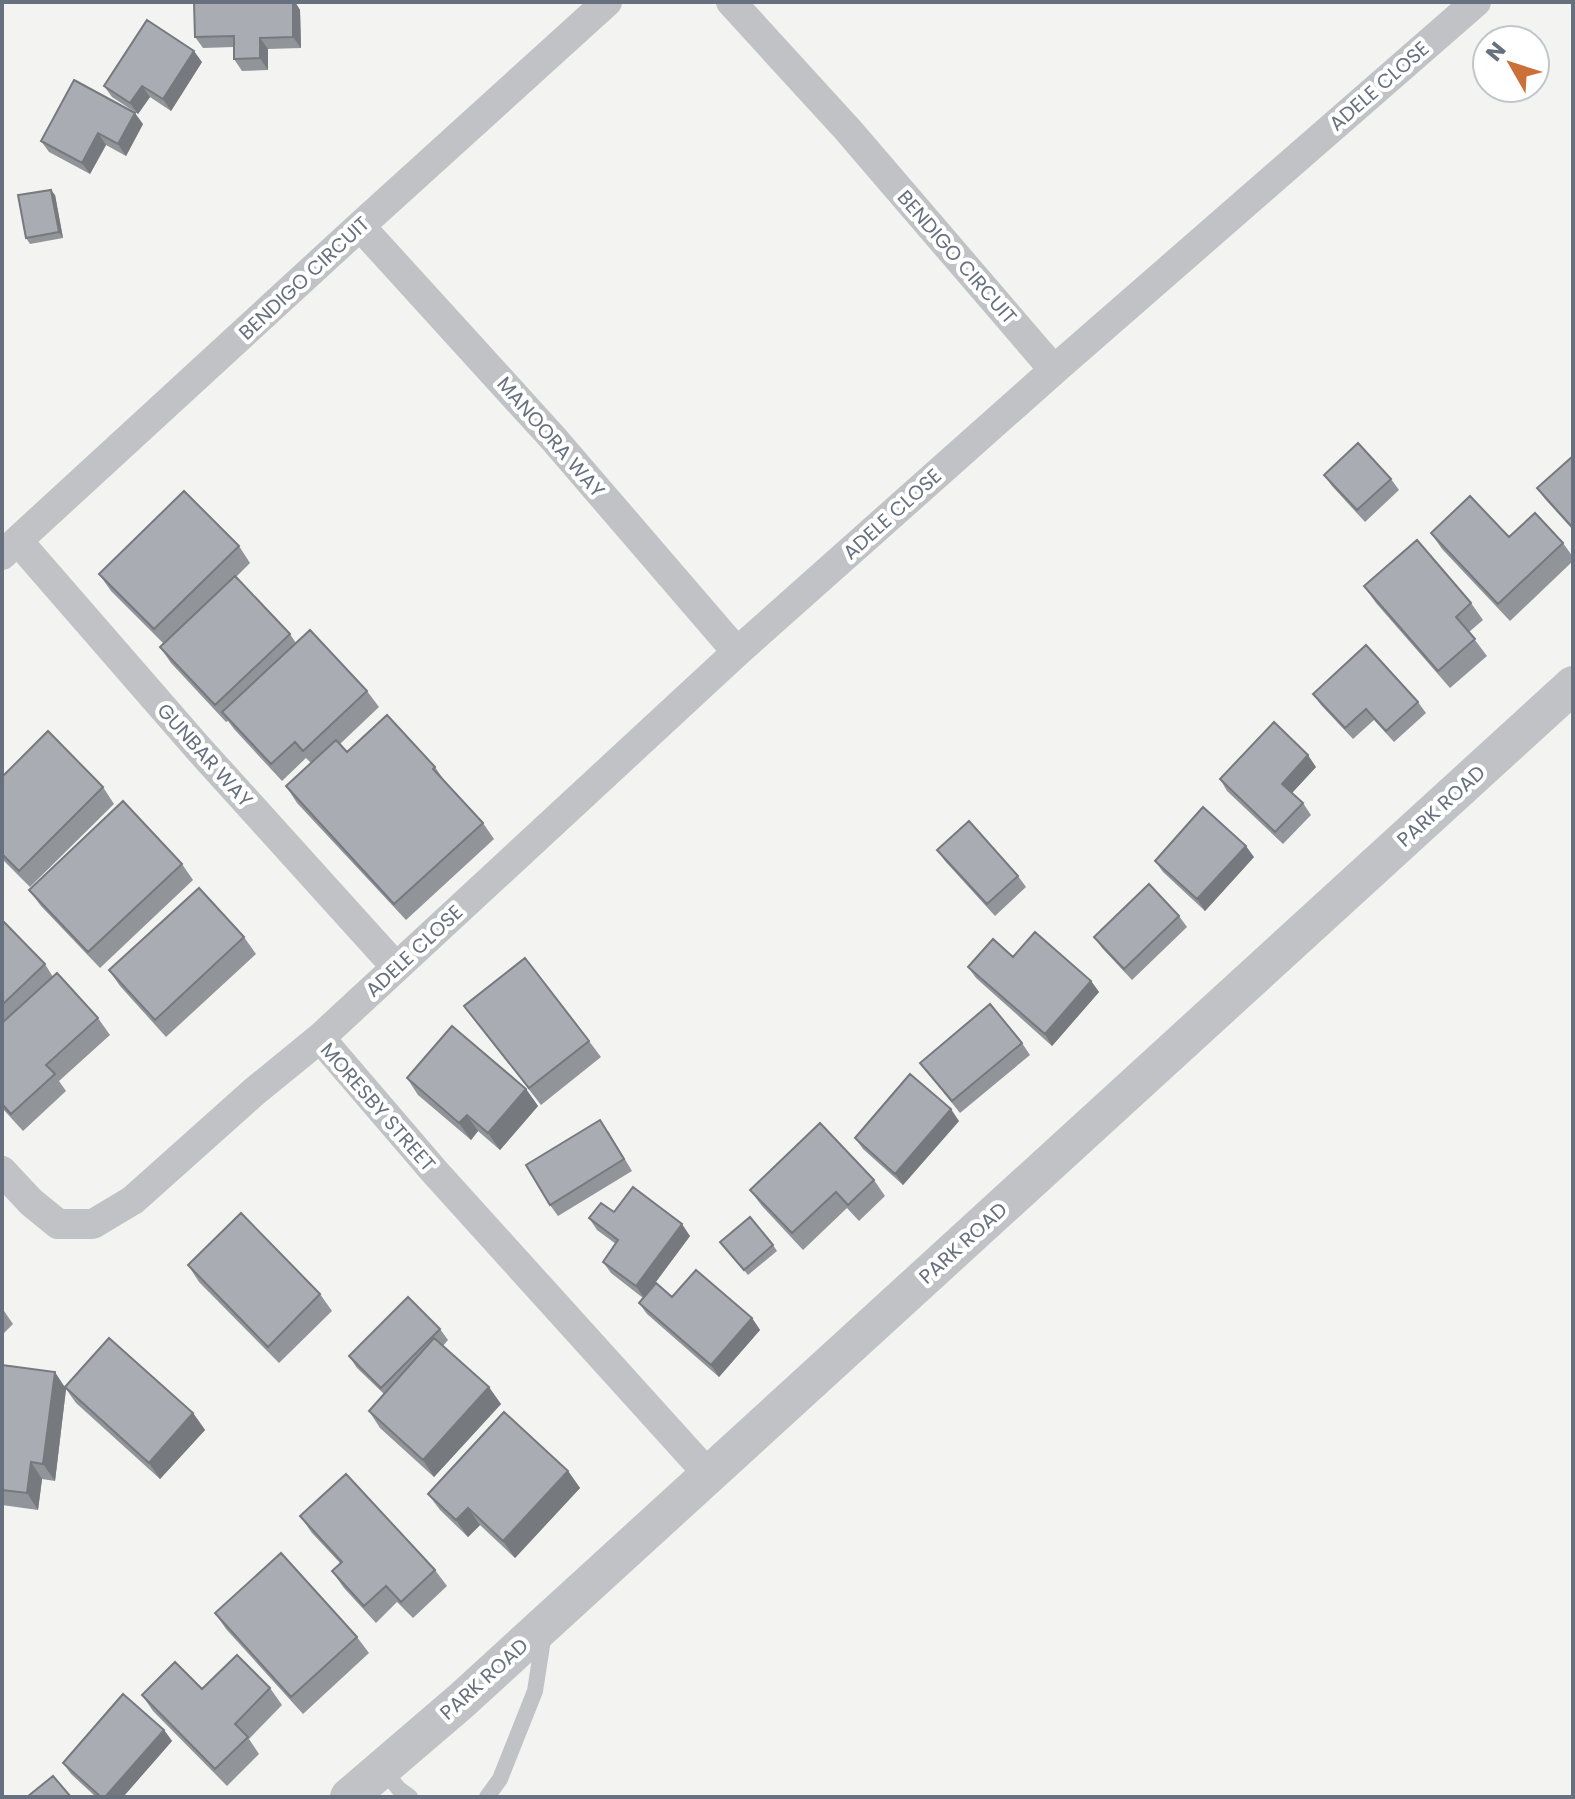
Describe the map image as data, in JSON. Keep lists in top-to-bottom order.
{
  "streets": {
    "street": [
      "ADELE CLOSE",
      "BENDIGO CIRCUIT",
      "MANOORA WAY",
      "GUNBAR WAY",
      "PARK ROAD",
      "MORESBY STREET"
    ]
  },
  "crossings": [
    ["ADELE CLOSE", "BENDIGO CIRCUIT"],
    ["ADELE CLOSE", "MANOORA WAY"],
    ["ADELE CLOSE", "GUNBAR WAY"],
    ["ADELE CLOSE", "MORESBY STREET"],
    ["BENDIGO CIRCUIT", "MANOORA WAY"],
    ["BENDIGO CIRCUIT", "GUNBAR WAY"],
    ["PARK ROAD", "MORESBY STREET"]
  ],
  "north": "top left"
}
